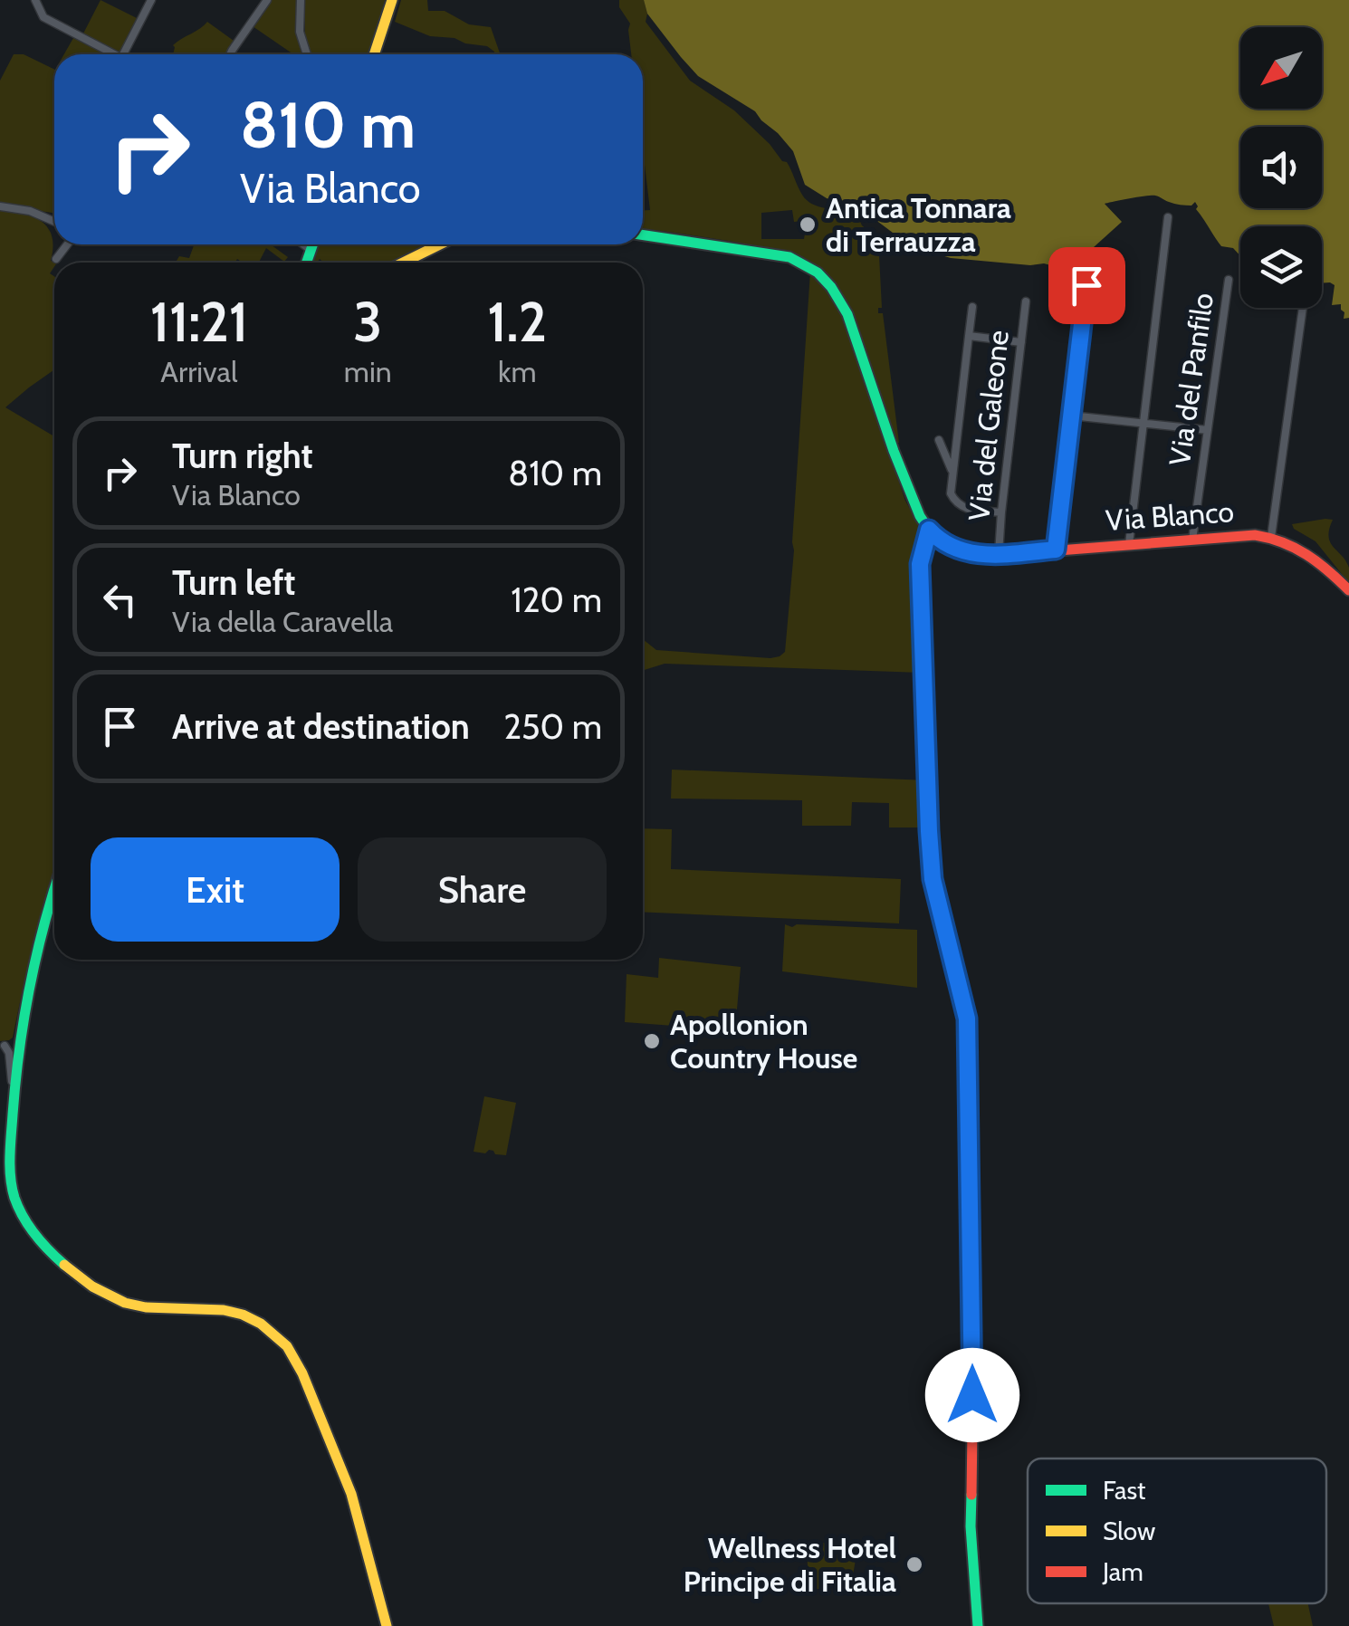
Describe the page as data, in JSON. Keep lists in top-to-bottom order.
{
  "streets": {
    "street": ["Via del Panfilo", "Via del Galeone", "Via Blanco"]
  },
  "crossings": [
    ["Via del Panfilo", "Via Blanco"],
    ["Via del Galeone", "Via Blanco"]
  ],
  "places": ["Antica Tonnara di Terrauzza", "Apollonion Country House", "Wellness Hotel Principe di Fitalia"],
  "legend": ["Fast", "Slow", "Jam"],
  "north": "bottom left",
  "page": {
    "turn": ["810 m", "Via Blanco"],
    "eta": [
      "11:21",
      "Arrival",
      "3",
      "min",
      "1.2",
      "km"
    ],
    "list": [
      {
        "name": "Turn right",
        "note": "Via Blanco",
        "value": "810 m"
      },
      {
        "name": "Turn left",
        "note": "Via della Caravella",
        "value": "120 m"
      },
      {
        "name": "Arrive at destination",
        "value": "250 m"
      }
    ],
    "buttons": ["Exit", "Share"]
  }
}
